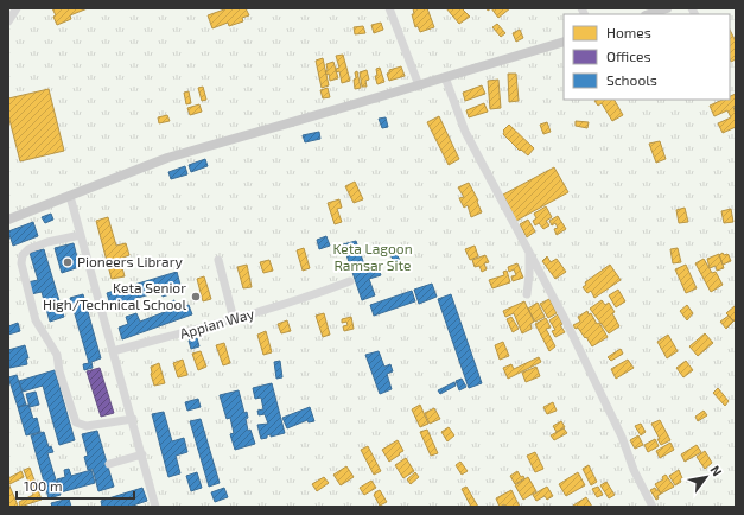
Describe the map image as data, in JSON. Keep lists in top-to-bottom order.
{
  "streets": {
    "street": ["Appian Way"]
  },
  "parks": ["Keta Lagoon Ramsar Site"],
  "places": ["Pioneers Library", "Keta Senior High/Technical School"],
  "legend": ["Homes", "Offices", "Schools"],
  "scale_bar": "100 m",
  "north": "top right"
}
